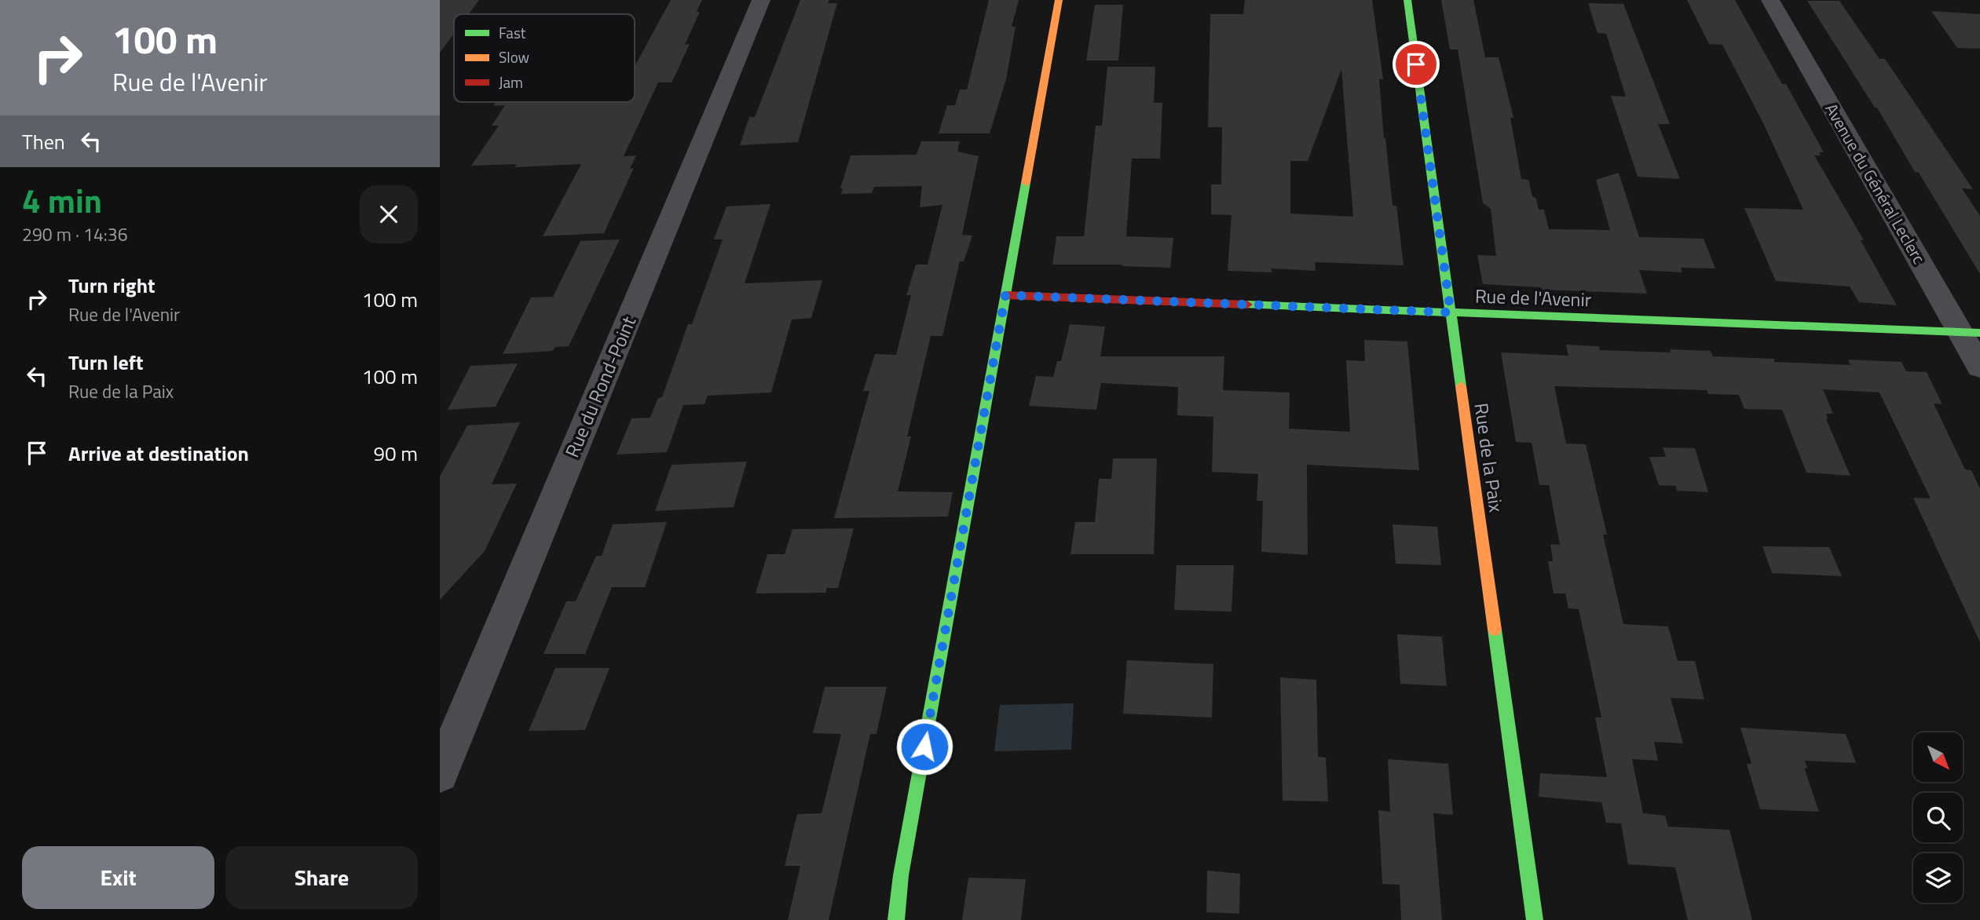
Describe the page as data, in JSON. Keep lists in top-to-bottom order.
{
  "streets": {
    "street": [
      "Avenue du Général Leclerc",
      "Rue de l'Avenir",
      "Rue du Rond-Point",
      "Rue de la Paix"
    ]
  },
  "crossings": [
    ["Avenue du Général Leclerc", "Rue de l'Avenir"],
    ["Rue de l'Avenir", "Rue de la Paix"]
  ],
  "legend": ["Fast", "Slow", "Jam"],
  "north": "bottom right",
  "page": {
    "turn": ["100 m", "Rue de l'Avenir"],
    "then": "Then",
    "heading": ["4 min", "290 m · 14:36"],
    "list": [
      {
        "name": "Turn right",
        "note": "Rue de l'Avenir",
        "value": "100 m"
      },
      {
        "name": "Turn left",
        "note": "Rue de la Paix",
        "value": "100 m"
      },
      {
        "name": "Arrive at destination",
        "value": "90 m"
      }
    ],
    "buttons": ["Exit", "Share"]
  }
}
